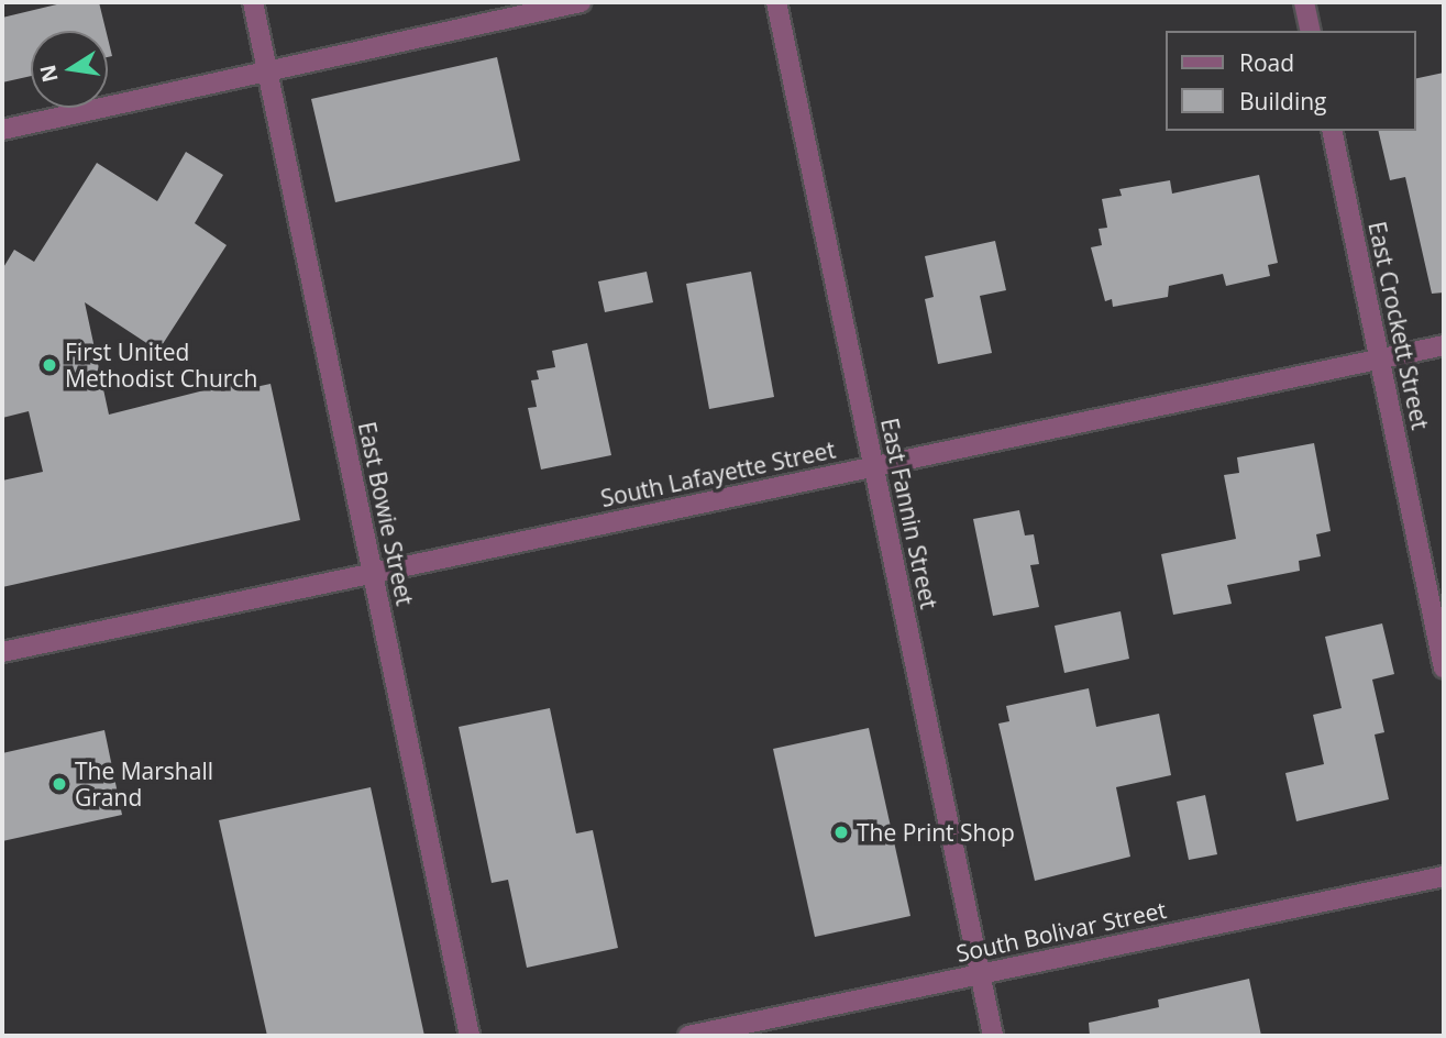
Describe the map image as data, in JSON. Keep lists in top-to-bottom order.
{
  "streets": {
    "street": [
      "East Crockett Street",
      "South Lafayette Street",
      "East Bowie Street",
      "East Fannin Street",
      "South Bolivar Street"
    ]
  },
  "crossings": [
    ["East Crockett Street", "South Lafayette Street"],
    ["South Lafayette Street", "East Bowie Street"],
    ["South Lafayette Street", "East Fannin Street"],
    ["East Fannin Street", "South Bolivar Street"]
  ],
  "places": ["First United Methodist Church", "The Marshall Grand", "The Print Shop"],
  "legend": ["Road", "Building"],
  "north": "left"
}
